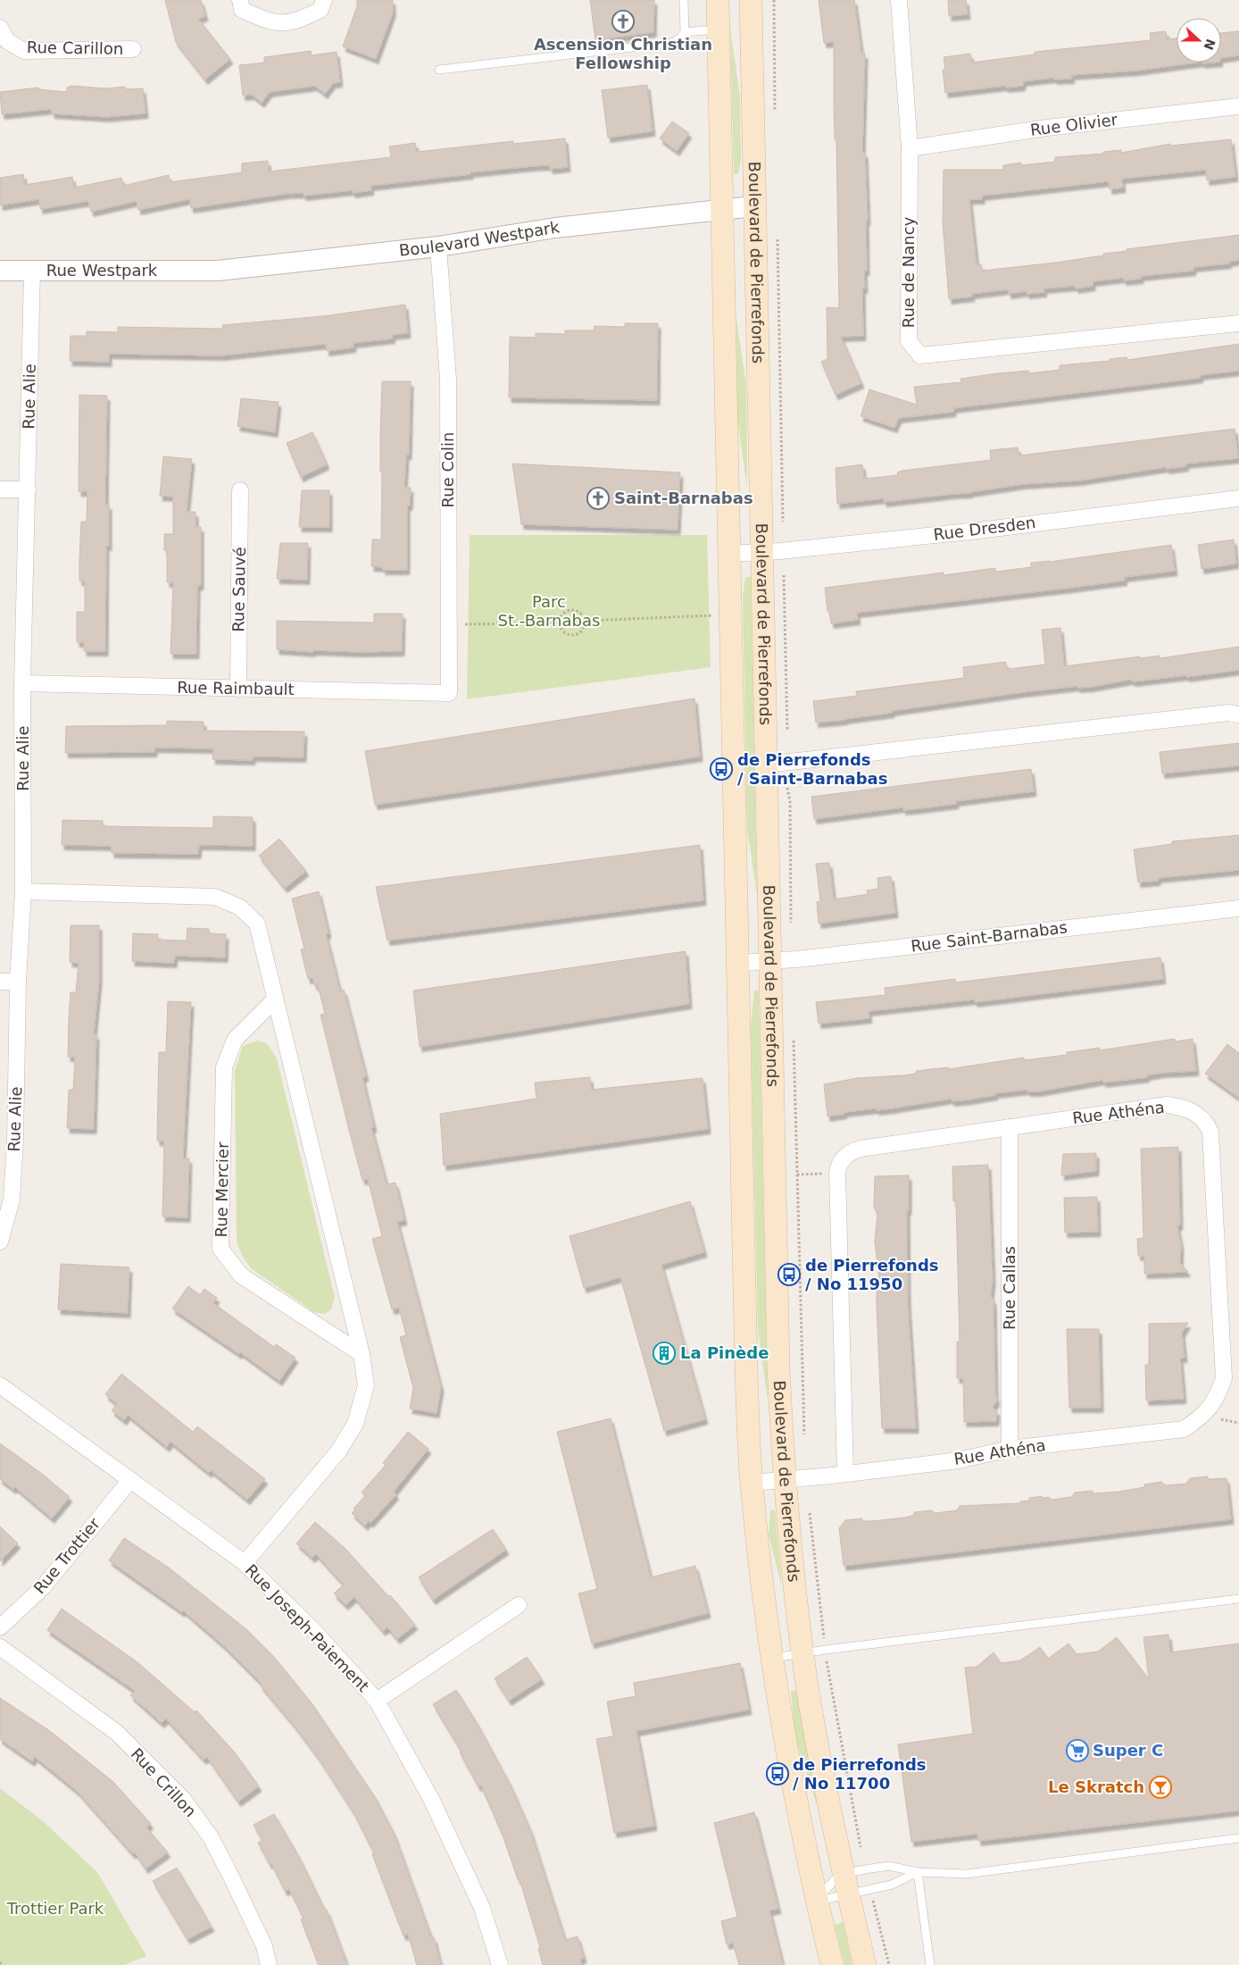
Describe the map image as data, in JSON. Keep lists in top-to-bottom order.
{
  "streets": {
    "main road": ["Boulevard de Pierrefonds"],
    "street": [
      "Rue Carillon",
      "Rue Olivier",
      "Boulevard Westpark",
      "Rue Westpark",
      "Rue de Nancy",
      "Rue Alie",
      "Rue Colin",
      "Rue Dresden",
      "Rue Sauvé",
      "Rue Raimbault",
      "Rue Saint-Barnabas",
      "Rue Athéna",
      "Rue Mercier",
      "Rue Callas",
      "Rue Trottier",
      "Rue Joseph-Paiement",
      "Rue Crillon"
    ]
  },
  "crossings": [
    ["Rue Olivier", "Rue de Nancy"],
    ["Boulevard Westpark", "Boulevard de Pierrefonds"],
    ["Boulevard Westpark", "Rue Westpark"],
    ["Boulevard Westpark", "Rue Colin"],
    ["Boulevard de Pierrefonds", "Rue Dresden"],
    ["Boulevard de Pierrefonds", "Rue Saint-Barnabas"],
    ["Boulevard de Pierrefonds", "Rue Athéna"],
    ["Rue Westpark", "Rue Alie"],
    ["Rue Alie", "Rue Raimbault"],
    ["Rue Colin", "Rue Raimbault"],
    ["Rue Sauvé", "Rue Raimbault"],
    ["Rue Athéna", "Rue Callas"],
    ["Rue Trottier", "Rue Joseph-Paiement"]
  ],
  "parks": ["Parc St.-Barnabas", "Trottier Park"],
  "places": {
    "church": ["Ascension Christian Fellowship", "Saint-Barnabas"],
    "bus stop": ["de Pierrefonds / Saint-Barnabas", "de Pierrefonds / No 11950", "de Pierrefonds / No 11700"],
    "building": ["La Pinède"],
    "supermarket": ["Super C"],
    "bar": ["Le Skratch"]
  },
  "north": "right"
}
